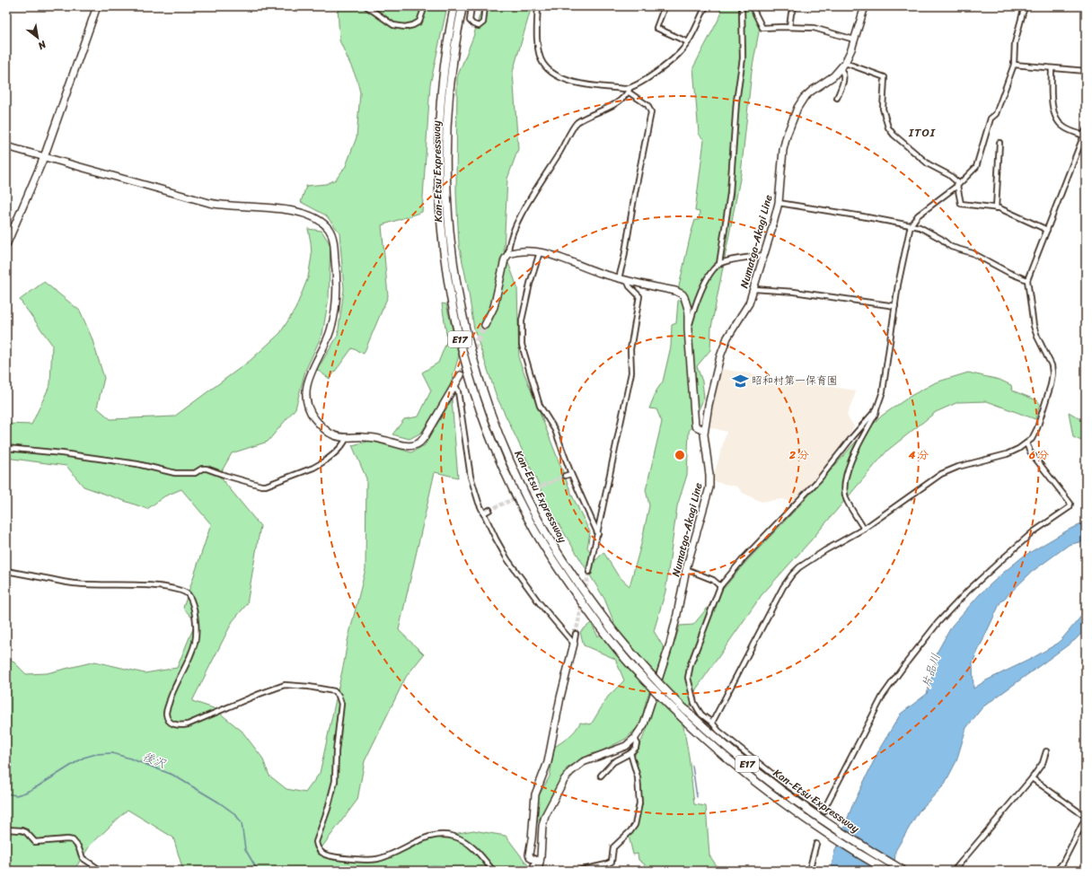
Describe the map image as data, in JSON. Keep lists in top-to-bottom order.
{
  "streets": {
    "highway": ["Kan-Etsu Expressway", "E17"],
    "street": ["Numatga-Akagi Line"]
  },
  "districts": ["ITOI"],
  "water": ["片品川", "後沢"],
  "places": {
    "school or university": ["昭和村第一保育園"]
  },
  "north": "bottom right",
  "rings": ["2 分", "4 分", "6 分"]
}
